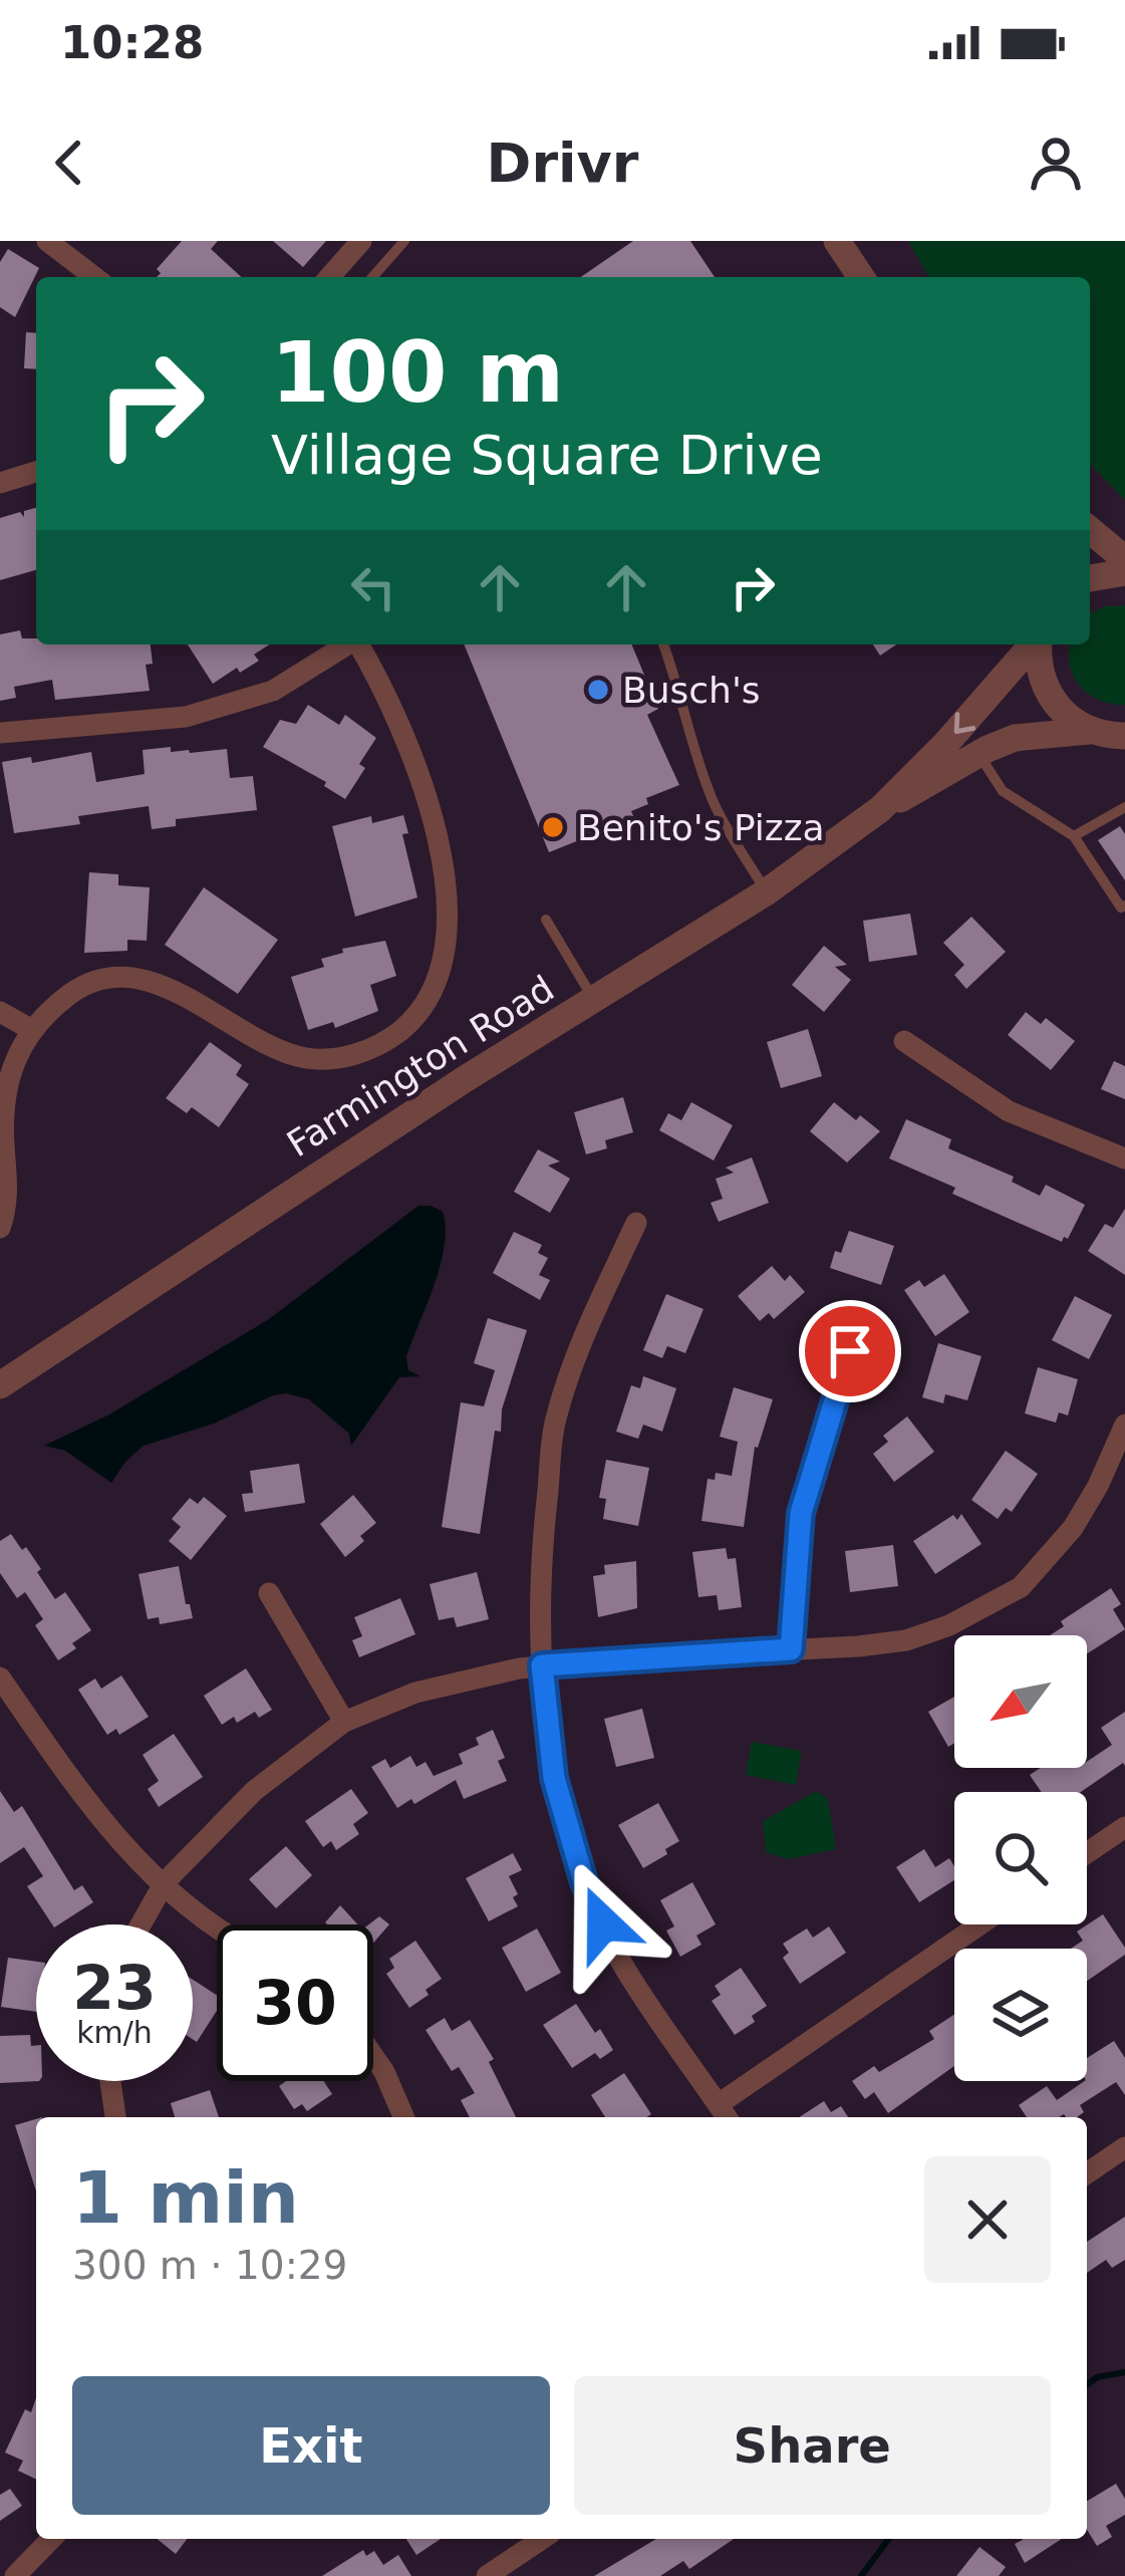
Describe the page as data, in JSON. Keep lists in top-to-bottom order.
{
  "streets": {
    "street": ["Farmington Road"]
  },
  "places": ["Busch's", "Benito's Pizza"],
  "north": "bottom left",
  "page": {
    "status": "10:28",
    "header": "Drivr",
    "turn": ["100 m", "Village Square Drive"],
    "speed": "23 km/h",
    "limit": "30",
    "heading": ["1 min", "300 m · 10:29"],
    "buttons": ["Exit", "Share"]
  }
}
